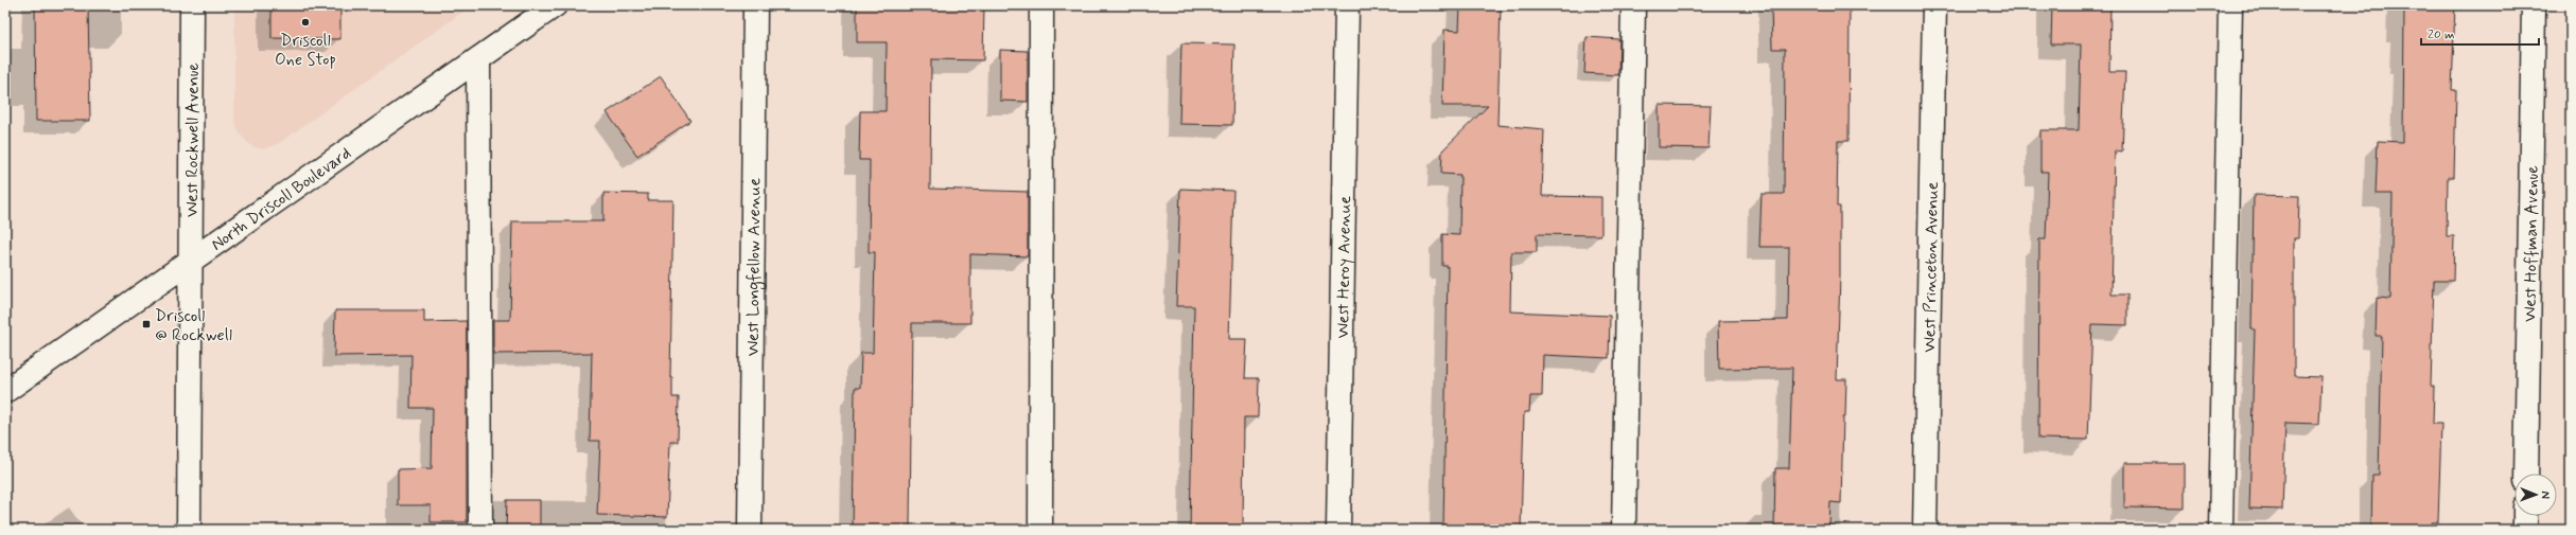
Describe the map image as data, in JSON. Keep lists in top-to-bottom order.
{
  "streets": {
    "street": [
      "West Rockwell Avenue",
      "North Driscoll Boulevard",
      "West Hoffman Avenue",
      "West Longfellow Avenue",
      "West Princeton Avenue",
      "West Heroy Avenue"
    ]
  },
  "crossings": [
    ["West Rockwell Avenue", "North Driscoll Boulevard"]
  ],
  "places": {
    "other": ["Driscoll One Stop"],
    "transit": ["Driscoll @ Rockwell"]
  },
  "scale_bar": "20 m",
  "north": "right"
}
